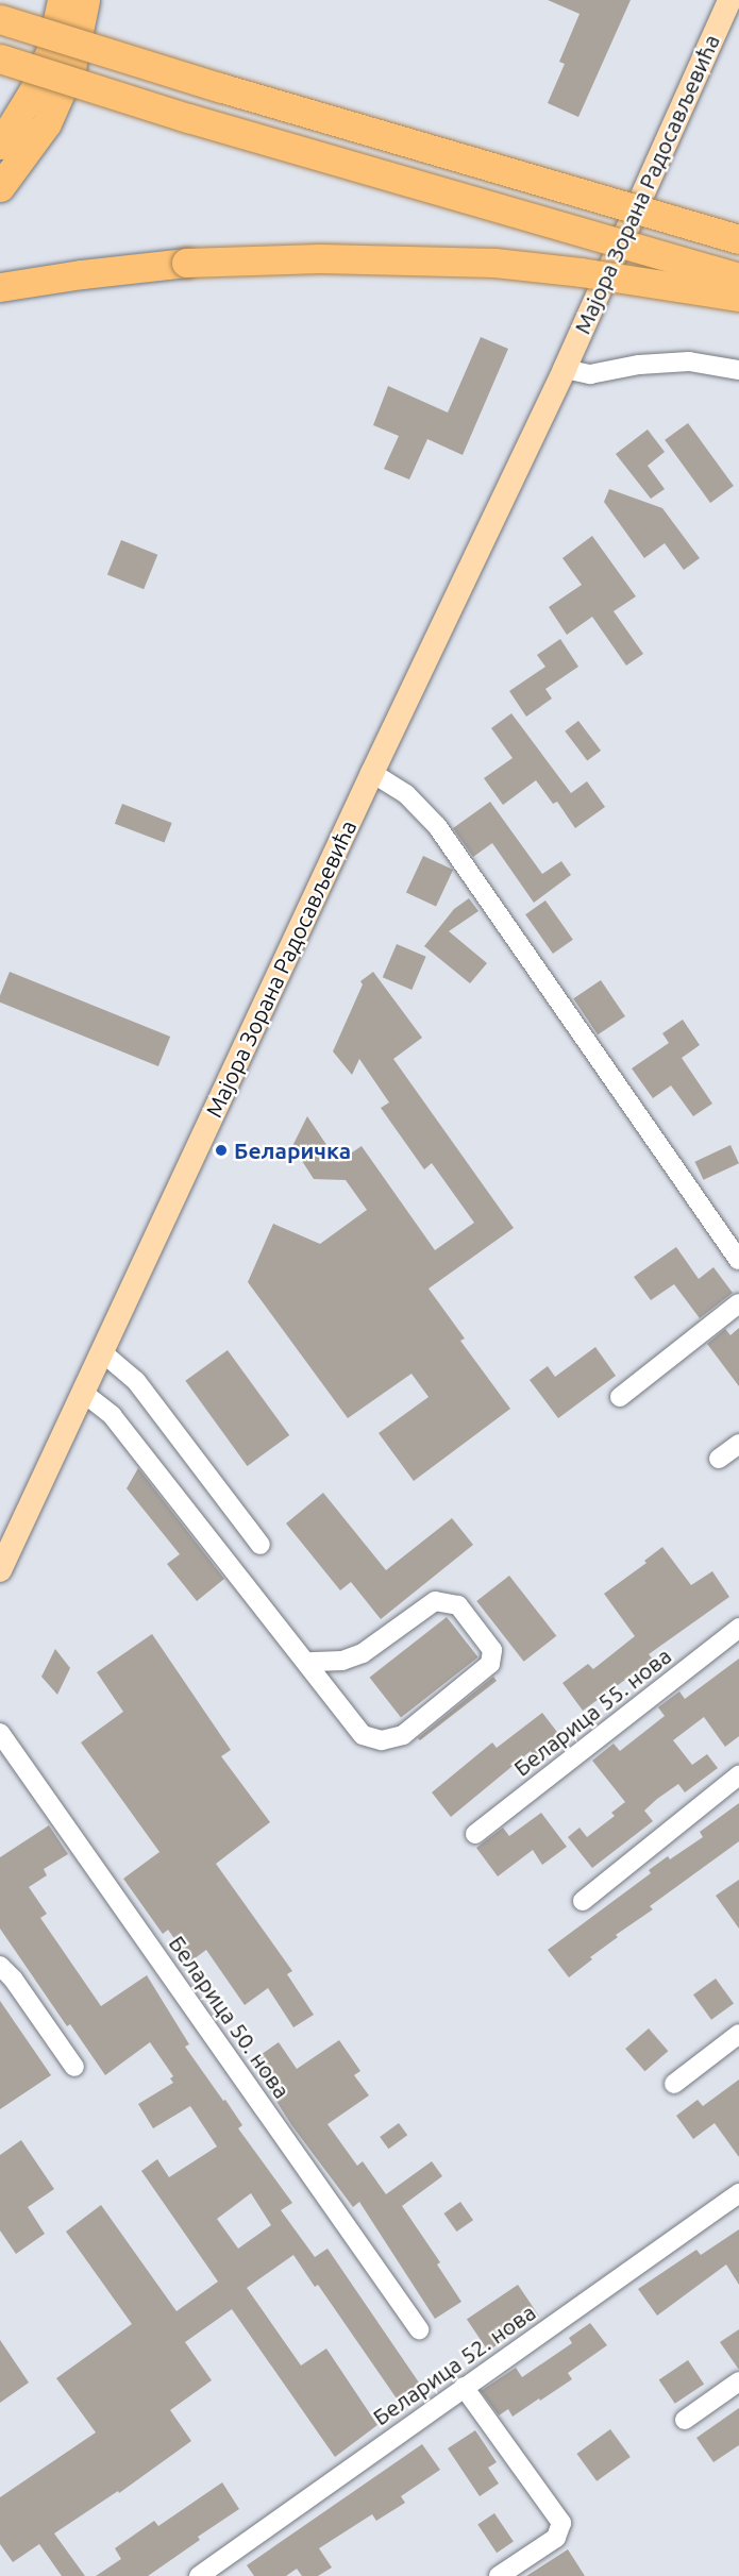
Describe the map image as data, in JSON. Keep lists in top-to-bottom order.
{
  "streets": {
    "main road": ["Мајора Зорана Радосављевића"],
    "street": ["Беларица 55. нова", "Беларица 50. нова", "Беларица 52. нова"]
  },
  "places": ["Беларичка"]
}
